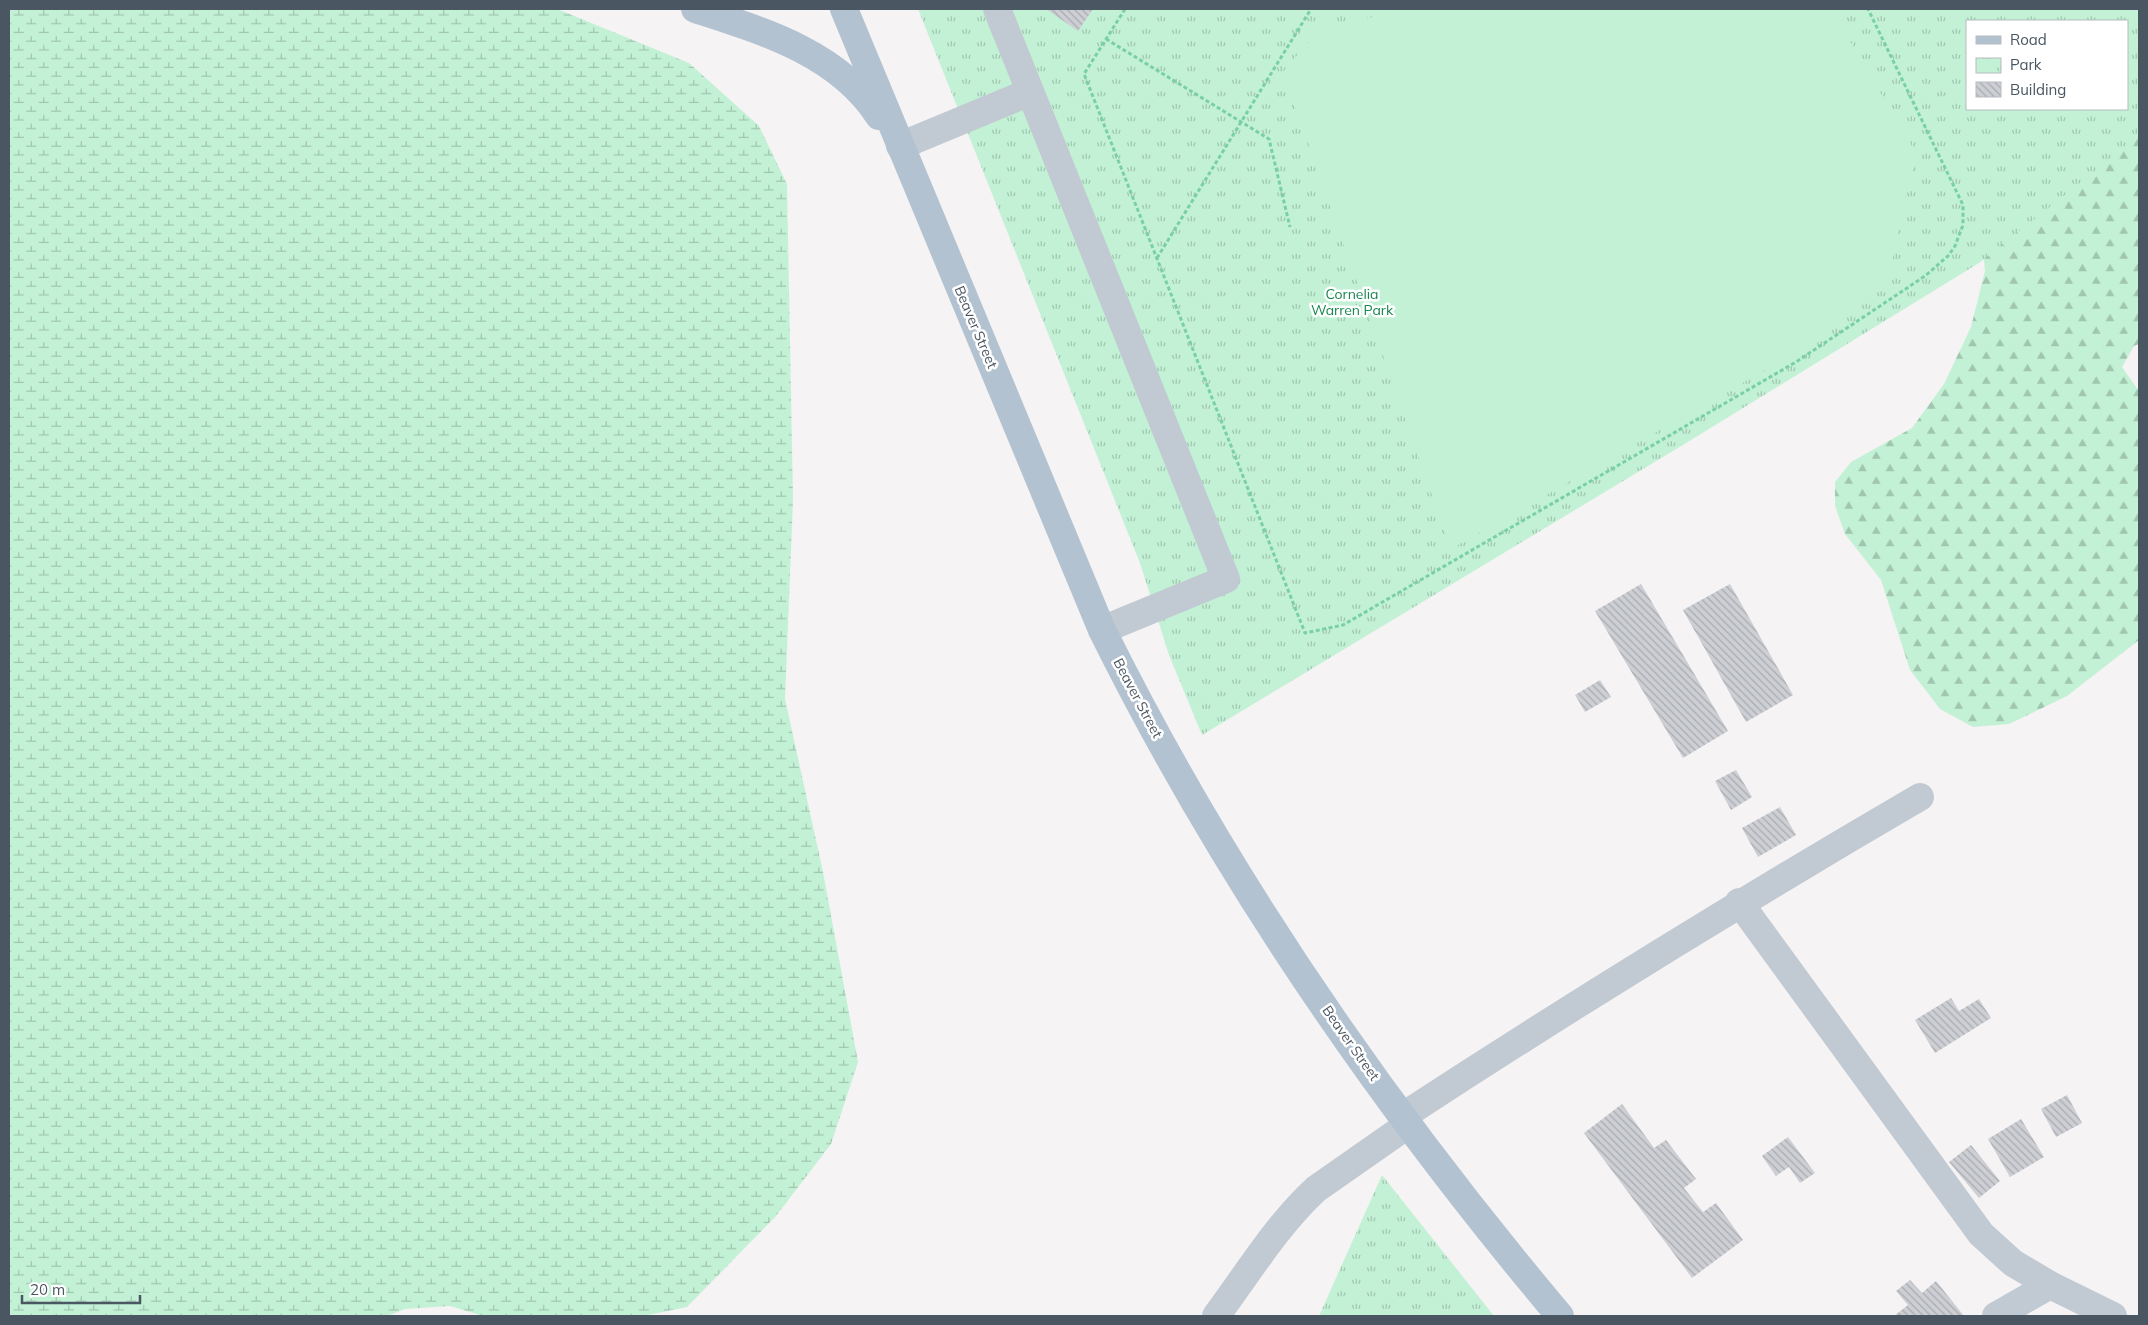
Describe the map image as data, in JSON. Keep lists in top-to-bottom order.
{
  "streets": {
    "main road": ["Beaver Street"]
  },
  "parks": ["Cornelia Warren Park"],
  "legend": ["Road", "Park", "Building"],
  "scale_bar": "20 m"
}
